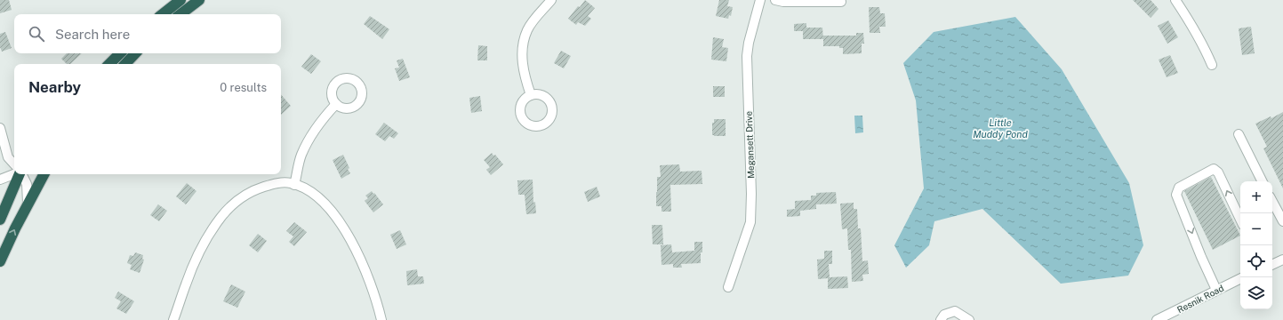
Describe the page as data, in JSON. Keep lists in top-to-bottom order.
{
  "streets": {
    "street": ["Megansett Drive", "Resnik Road"]
  },
  "water": ["Little Muddy Pond"],
  "page": {
    "search": "Search here",
    "heading": ["Nearby", "0 results"],
    "map_buttons": ["+", "−"]
  }
}
